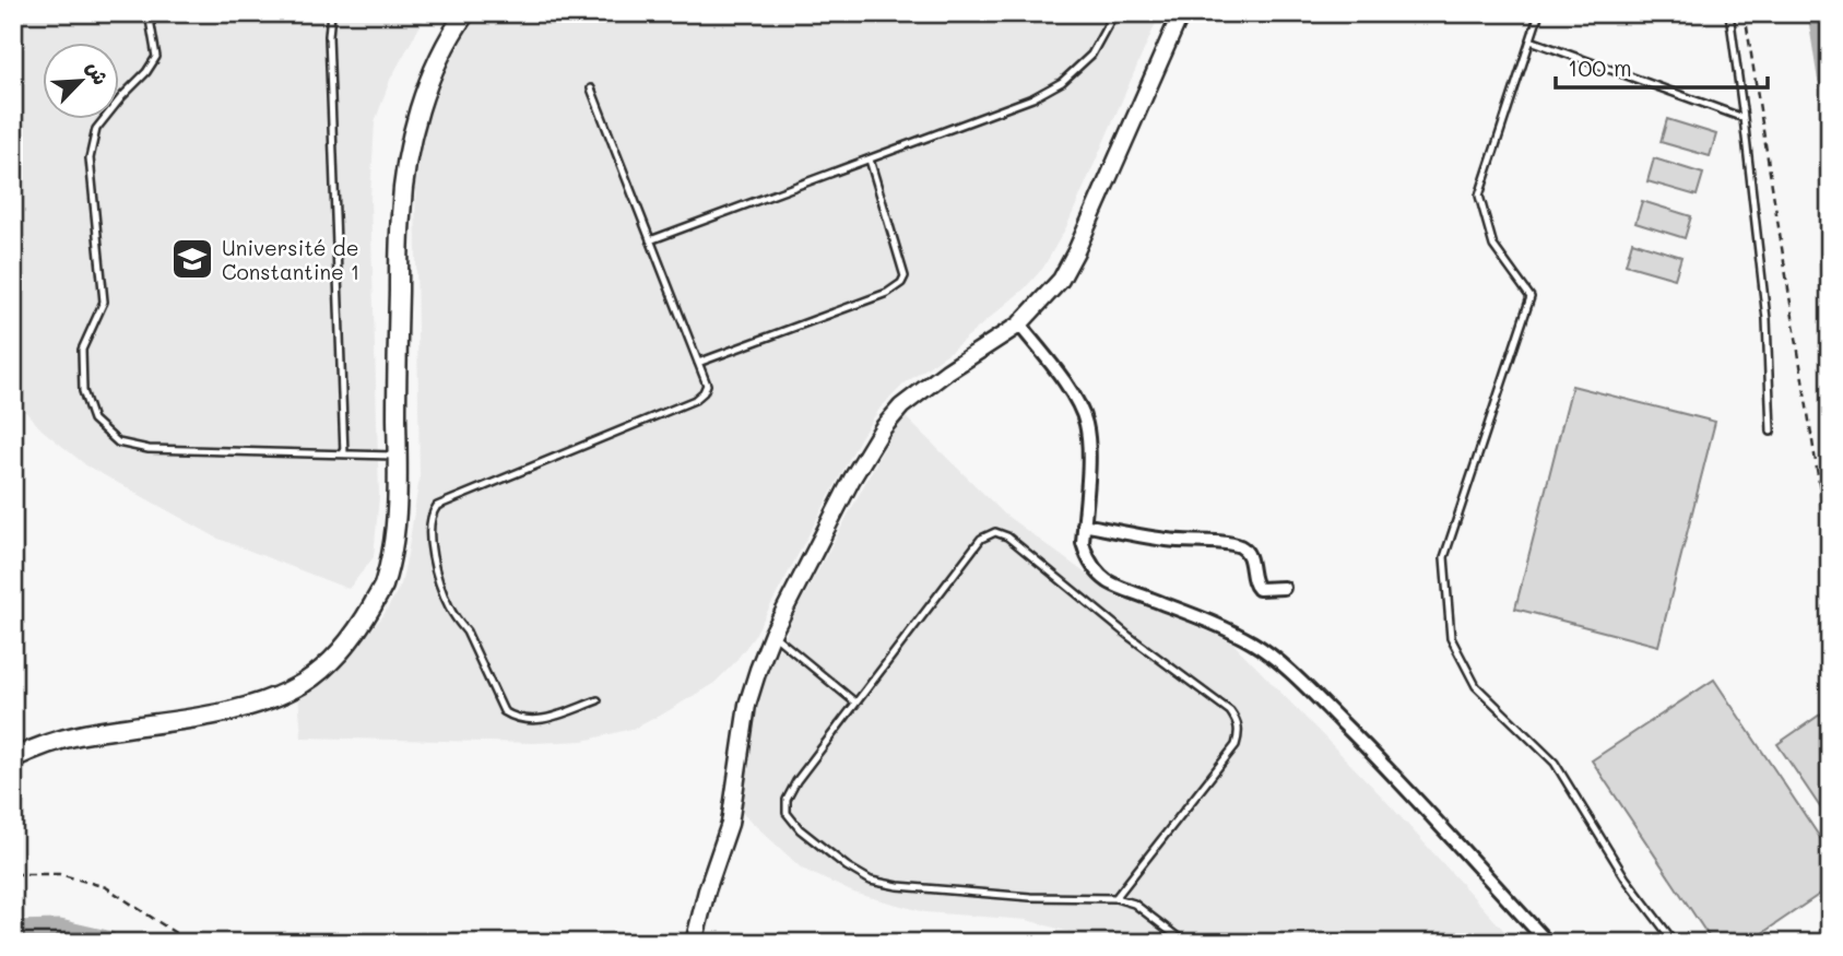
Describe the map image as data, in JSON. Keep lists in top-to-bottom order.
{
  "places": {
    "school or university": ["Université de Constantine 1"]
  },
  "scale_bar": "100 m",
  "north": "top right"
}
